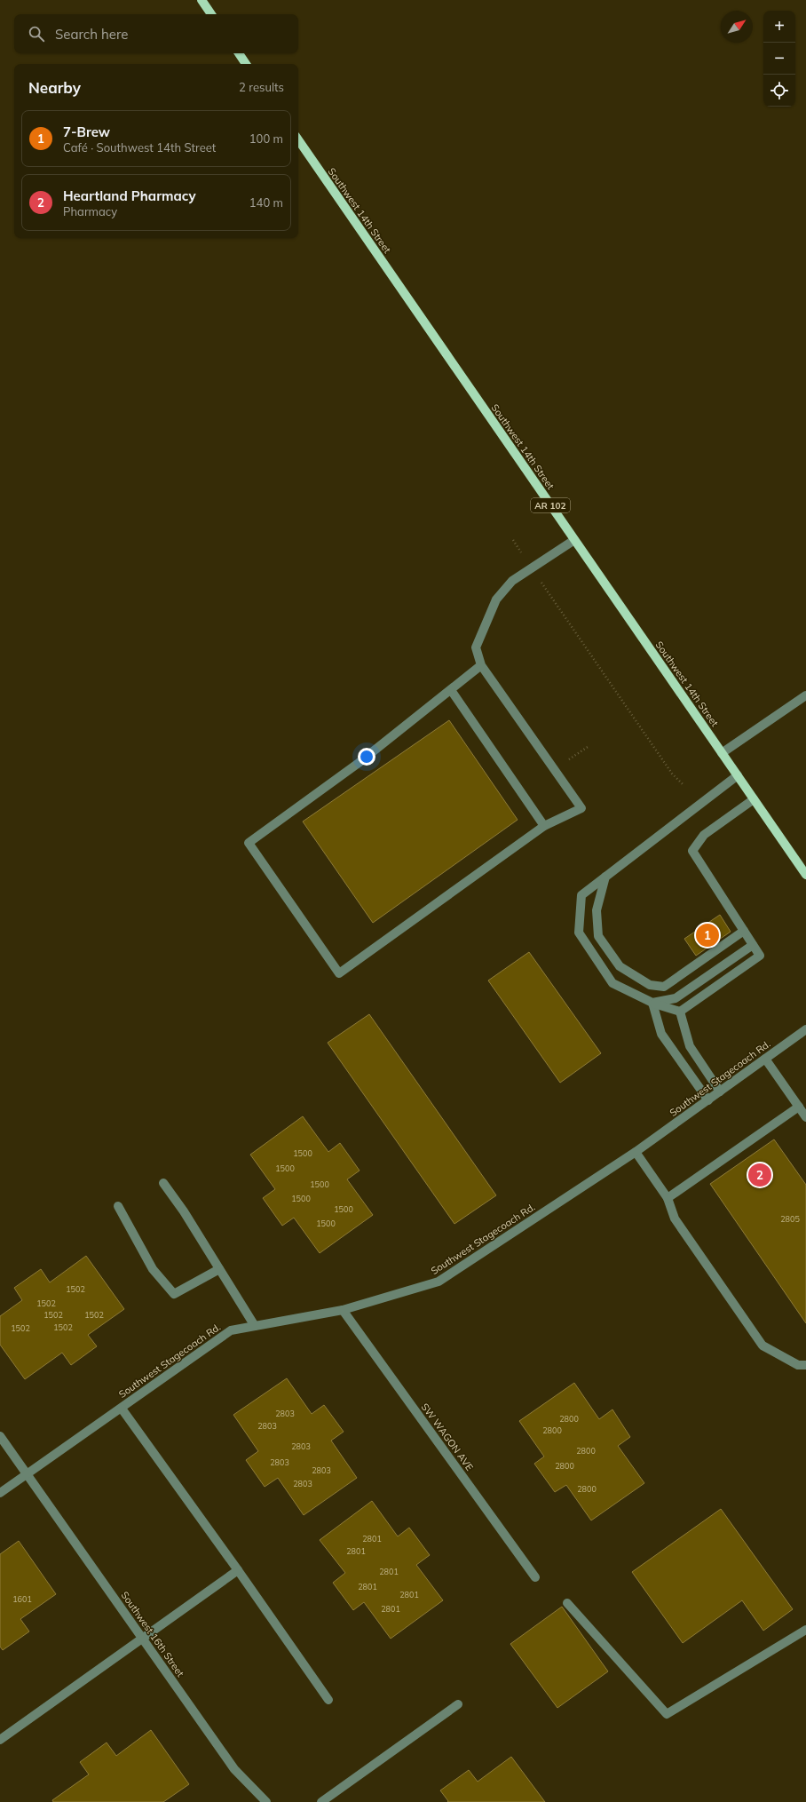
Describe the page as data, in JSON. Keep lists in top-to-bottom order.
{
  "streets": {
    "main road": ["Southwest 14th Street", "AR 102"],
    "street": ["Southwest Stagecoach Rd.", "SW WAGON AVE", "Southwest 16th Street"]
  },
  "crossings": [
    ["Southwest Stagecoach Rd.", "SW WAGON AVE"],
    ["Southwest Stagecoach Rd.", "Southwest 16th Street"]
  ],
  "house_numbers": [
    "1500",
    "1500",
    "1500",
    "1500",
    "1500",
    "2805",
    "1500",
    "1502",
    "1502",
    "1502",
    "1502",
    "1502",
    "1502",
    "2803",
    "2800",
    "2803",
    "2800",
    "2803",
    "2800",
    "2803",
    "2800",
    "2803",
    "2803",
    "2800",
    "2801",
    "2801",
    "2801",
    "2801",
    "2801",
    "1601",
    "2801"
  ],
  "north": "top right",
  "page": {
    "map_buttons": ["+", "−"],
    "search": "Search here",
    "heading": ["Nearby", "2 results"],
    "list": [
      {
        "mark": "1",
        "name": "7-Brew",
        "note": "Café · Southwest 14th Street",
        "value": "100 m"
      },
      {
        "mark": "2",
        "name": "Heartland Pharmacy",
        "note": "Pharmacy",
        "value": "140 m"
      }
    ],
    "pins": ["1", "2"]
  }
}
